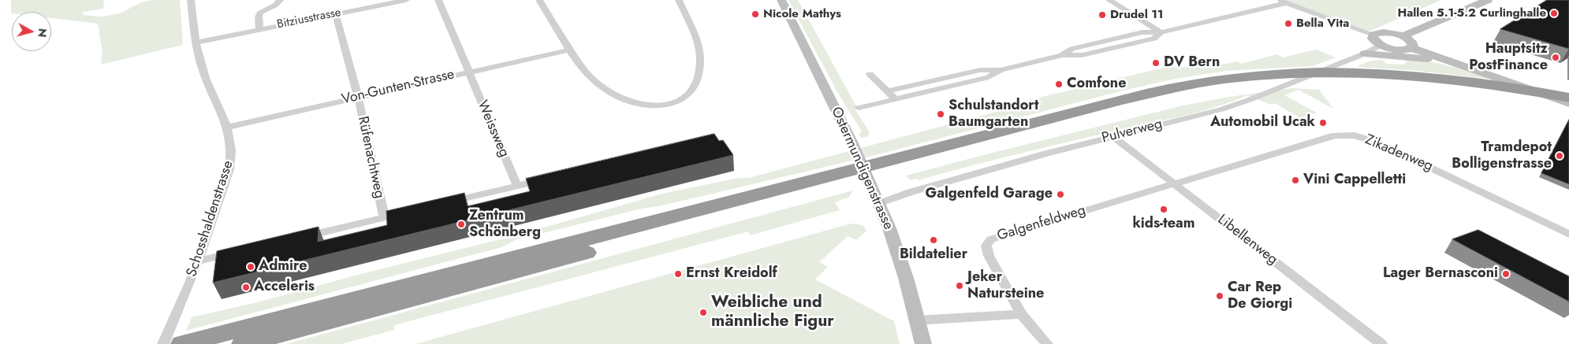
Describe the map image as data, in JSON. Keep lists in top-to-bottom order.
{
  "streets": {
    "main road": ["Ostermundigenstrasse"],
    "street": [
      "Bitziusstrasse",
      "Von-Gunten-Strasse",
      "Weissweg",
      "Pulverweg",
      "Zikadenweg",
      "Rüfenachtweg",
      "Schosshaldenstrasse",
      "Galgenfeldweg",
      "Libellenweg"
    ]
  },
  "crossings": [
    ["Bitziusstrasse", "Rüfenachtweg"],
    ["Bitziusstrasse", "Schosshaldenstrasse"],
    ["Von-Gunten-Strasse", "Weissweg"],
    ["Von-Gunten-Strasse", "Rüfenachtweg"],
    ["Von-Gunten-Strasse", "Schosshaldenstrasse"],
    ["Pulverweg", "Ostermundigenstrasse"],
    ["Pulverweg", "Libellenweg"],
    ["Zikadenweg", "Galgenfeldweg"],
    ["Zikadenweg", "Libellenweg"],
    ["Galgenfeldweg", "Libellenweg"]
  ],
  "places": [
    "Hallen 5.1-5.2 Curlinghalle",
    "Nicole Mathys",
    "Drudel 11",
    "Bella Vita",
    "Hauptsitz PostFinance",
    "DV Bern",
    "Comfone",
    "Schulstandort Baumgarten",
    "Automobil Ucak",
    "Tramdepot Bolligenstrasse",
    "Vini Cappelletti",
    "Galgenfeld Garage",
    "kids-team",
    "Zentrum Schönberg",
    "Bildatelier",
    "Admire",
    "Ernst Kreidolf",
    "Lager Bernasconi",
    "Jeker Natursteine",
    "Acceleris",
    "Car Rep De Giorgi",
    "Weibliche und männliche Figur"
  ],
  "north": "right"
}
